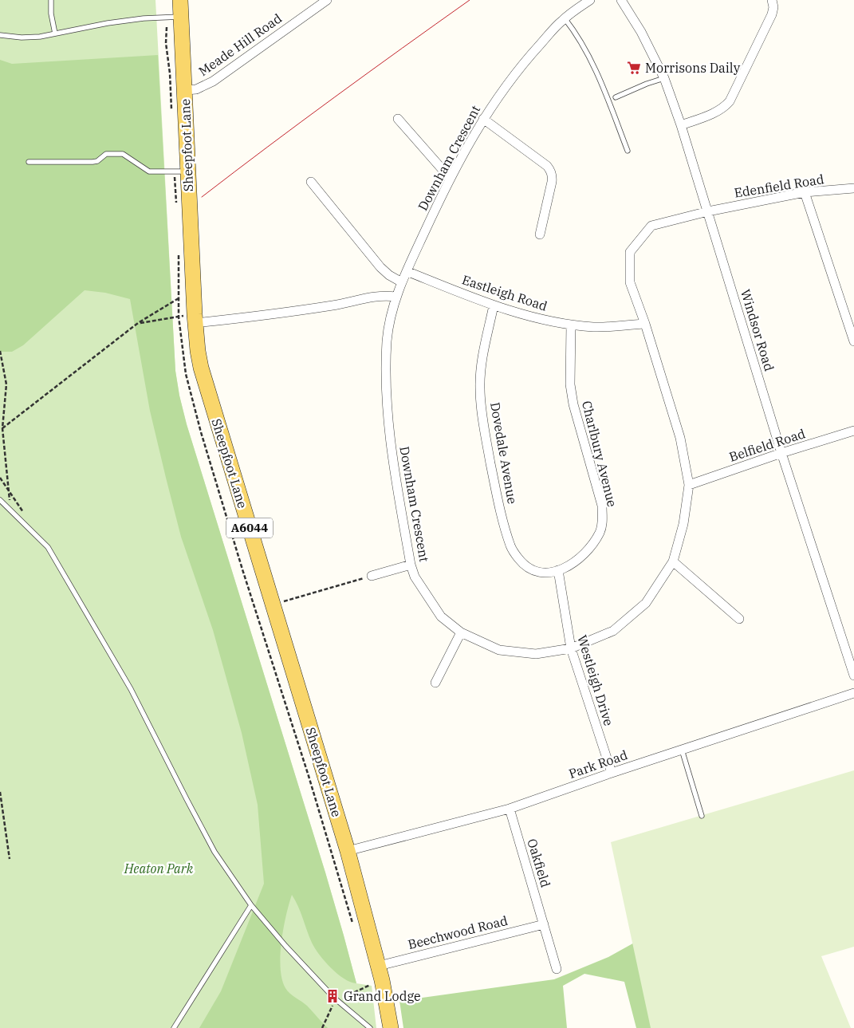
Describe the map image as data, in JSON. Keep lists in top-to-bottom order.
{
  "streets": {
    "main road": ["Sheepfoot Lane", "A6044"],
    "street": [
      "Meade Hill Road",
      "Downham Crescent",
      "Edenfield Road",
      "Eastleigh Road",
      "Windsor Road",
      "Belfield Road",
      "Dovedale Avenue",
      "Charlbury Avenue",
      "Westleigh Drive",
      "Park Road",
      "Oakfield",
      "Beechwood Road"
    ]
  },
  "crossings": [
    ["Meade Hill Road", "Sheepfoot Lane"],
    ["Sheepfoot Lane", "Park Road"],
    ["Sheepfoot Lane", "Beechwood Road"],
    ["Downham Crescent", "Edenfield Road"],
    ["Downham Crescent", "Eastleigh Road"],
    ["Downham Crescent", "Windsor Road"],
    ["Downham Crescent", "Belfield Road"],
    ["Downham Crescent", "Westleigh Drive"],
    ["Edenfield Road", "Windsor Road"],
    ["Eastleigh Road", "Dovedale Avenue"],
    ["Eastleigh Road", "Charlbury Avenue"],
    ["Windsor Road", "Belfield Road"],
    ["Dovedale Avenue", "Charlbury Avenue"],
    ["Dovedale Avenue", "Westleigh Drive"],
    ["Charlbury Avenue", "Westleigh Drive"],
    ["Westleigh Drive", "Park Road"],
    ["Park Road", "Oakfield"],
    ["Oakfield", "Beechwood Road"]
  ],
  "parks": ["Heaton Park"],
  "places": {
    "supermarket": ["Morrisons Daily"],
    "building": ["Grand Lodge"]
  }
}
